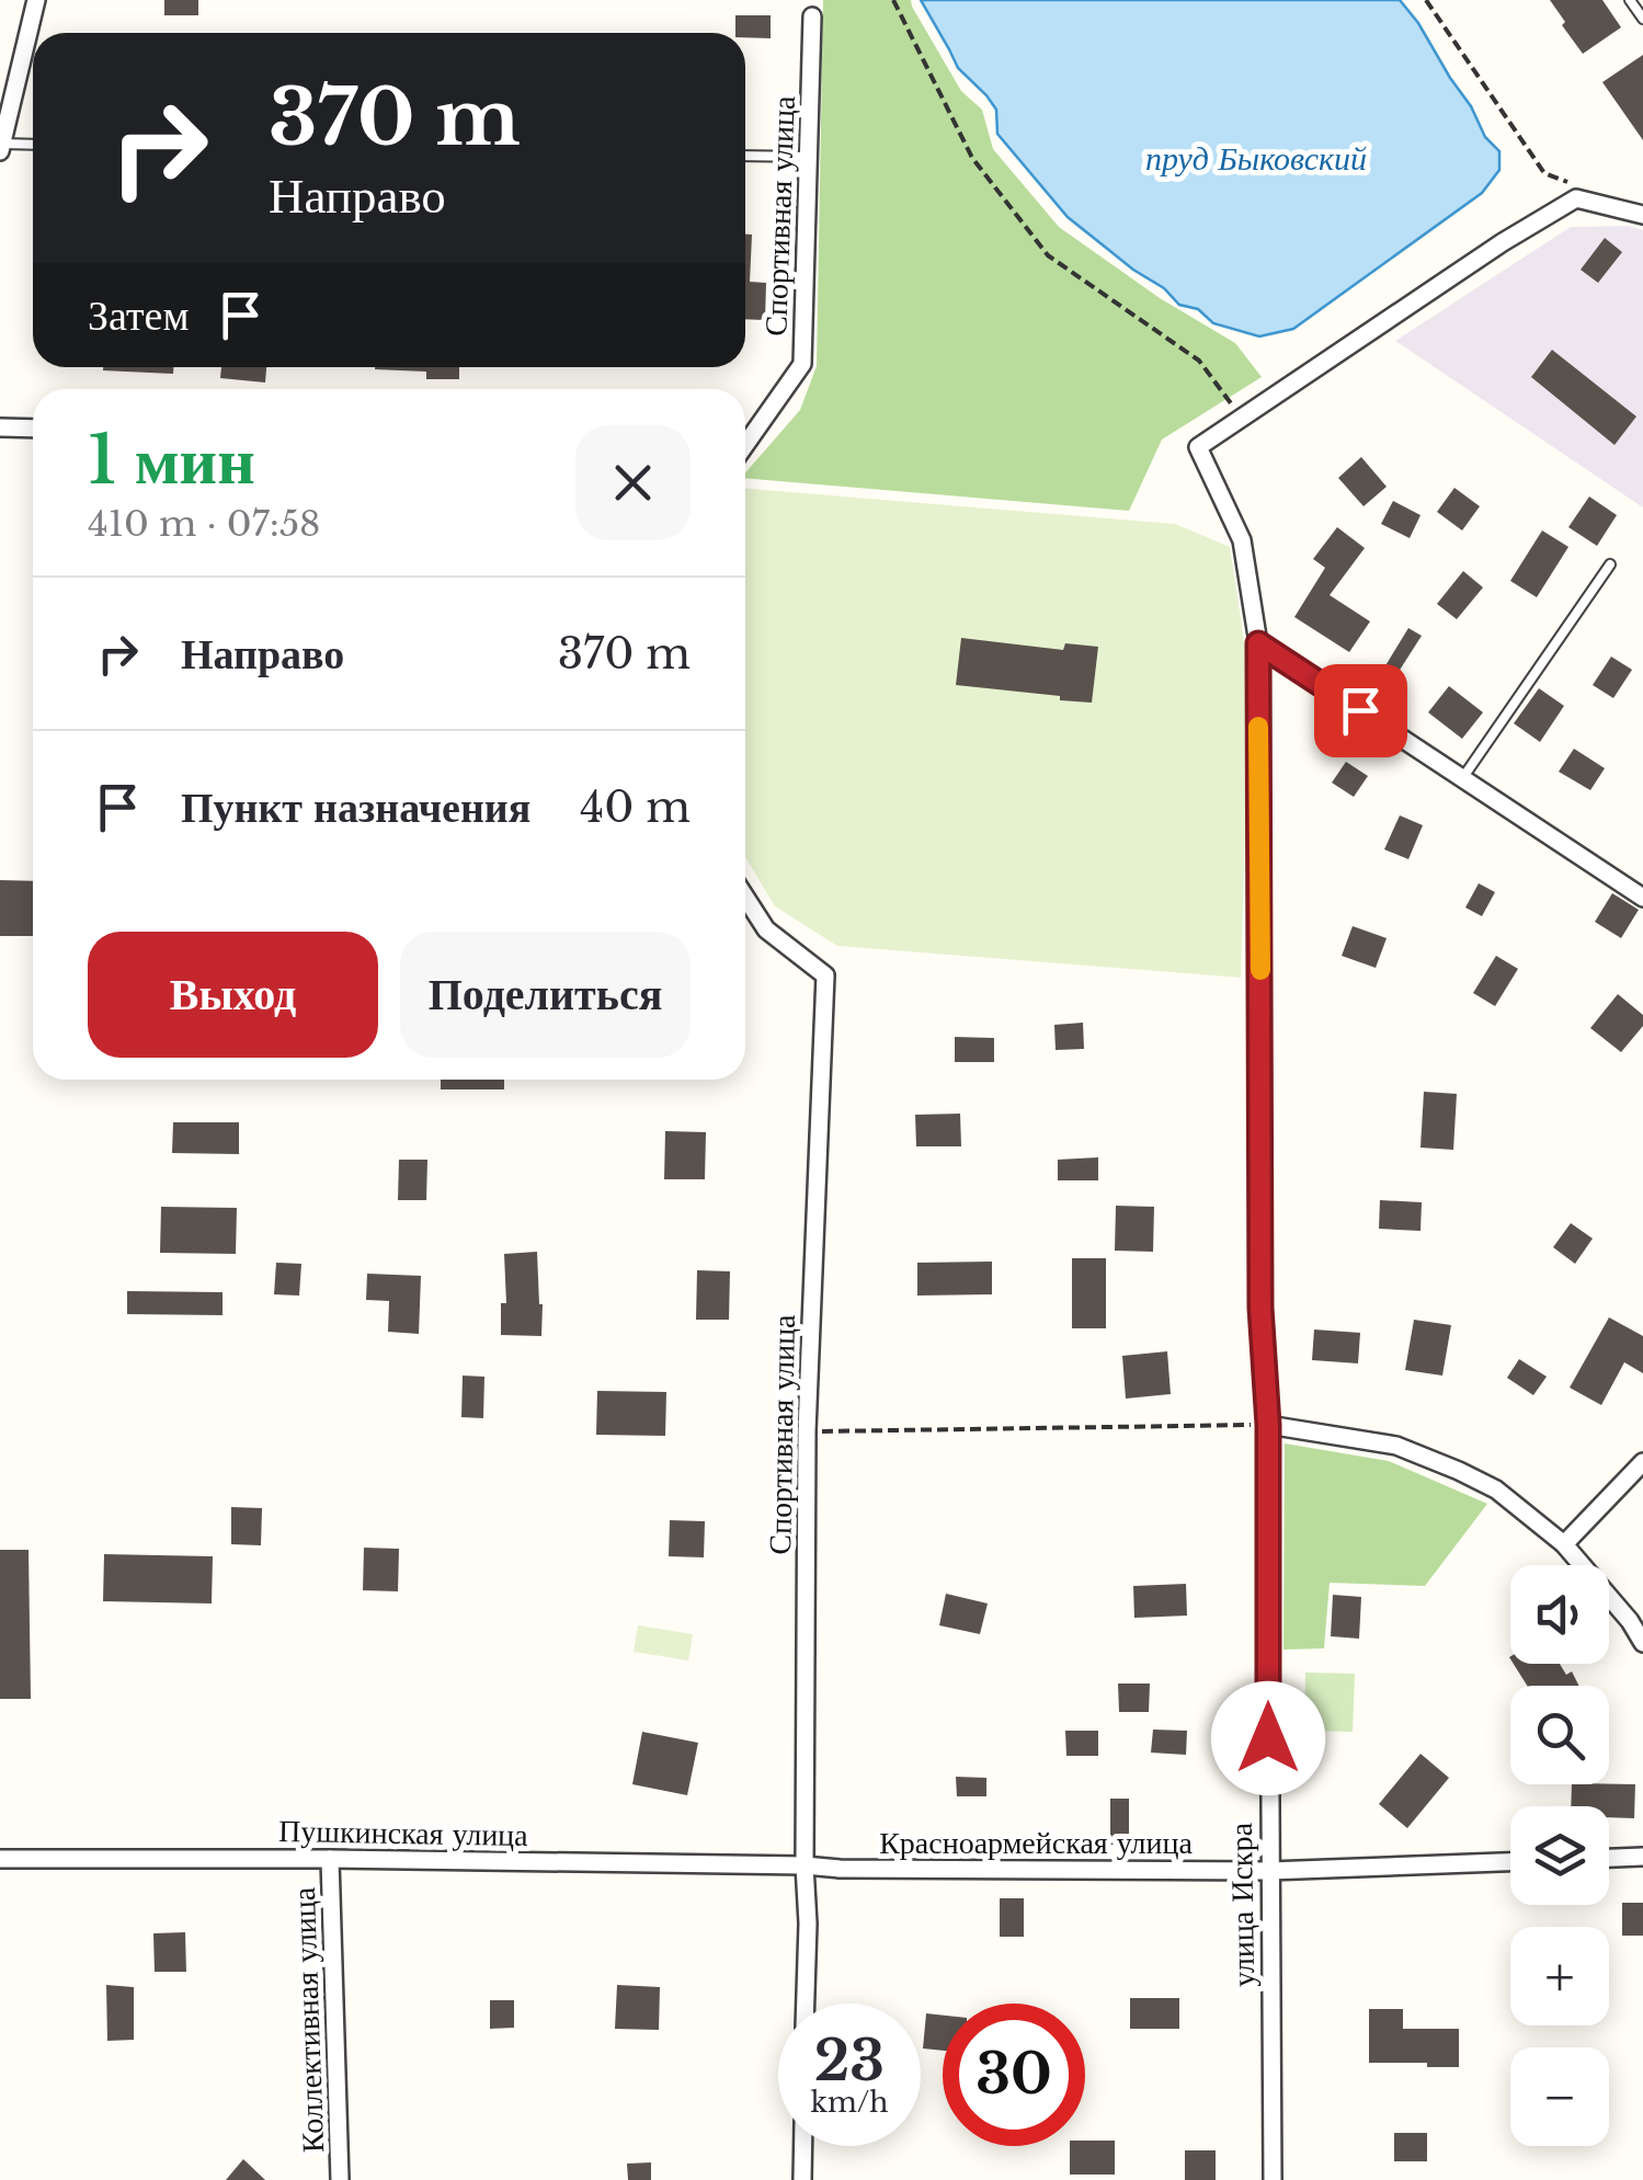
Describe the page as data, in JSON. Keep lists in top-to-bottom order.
{
  "streets": {
    "street": [
      "Спортивная улица",
      "Пушкинская улица",
      "Красноармейская улица",
      "улица Искра",
      "Коллективная улица"
    ]
  },
  "crossings": [
    ["Спортивная улица", "Пушкинская улица"],
    ["Спортивная улица", "Красноармейская улица"],
    ["Пушкинская улица", "Красноармейская улица"],
    ["Пушкинская улица", "Коллективная улица"],
    ["Красноармейская улица", "улица Искра"]
  ],
  "water": ["пруд Быковский"],
  "page": {
    "turn": ["370 m", "Направо"],
    "then": "Затем",
    "heading": ["1 мин", "410 m · 07:58"],
    "list": [
      {
        "name": "Направо",
        "value": "370 m"
      },
      {
        "name": "Пункт назначения",
        "value": "40 m"
      }
    ],
    "buttons": ["Выход", "Поделиться"],
    "map_buttons": ["+", "−"],
    "speed": "23 km/h",
    "limit": "30"
  }
}
